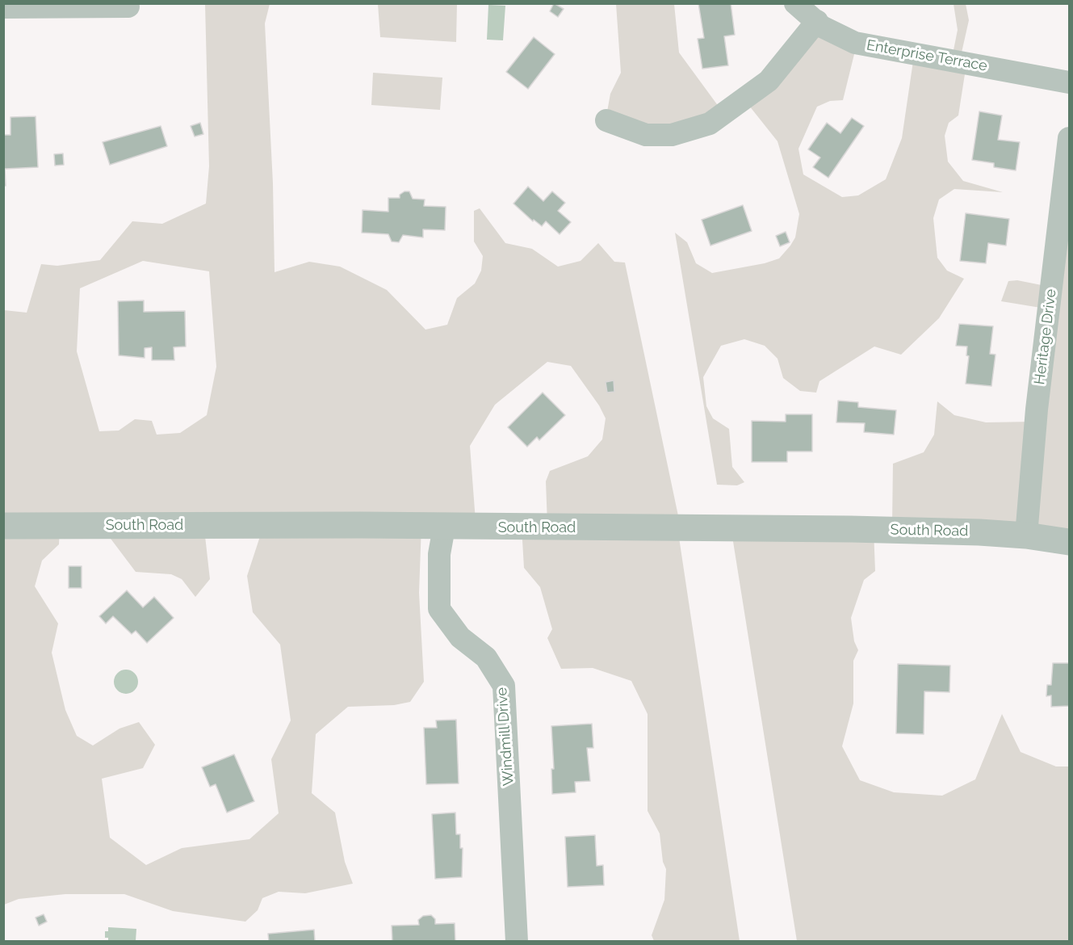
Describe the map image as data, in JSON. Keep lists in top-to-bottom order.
{
  "streets": {
    "street": [
      "Enterprise Terrace",
      "Heritage Drive",
      "South Road",
      "Windmill Drive"
    ]
  },
  "crossings": [
    ["Heritage Drive", "South Road"],
    ["South Road", "Windmill Drive"]
  ]
}
